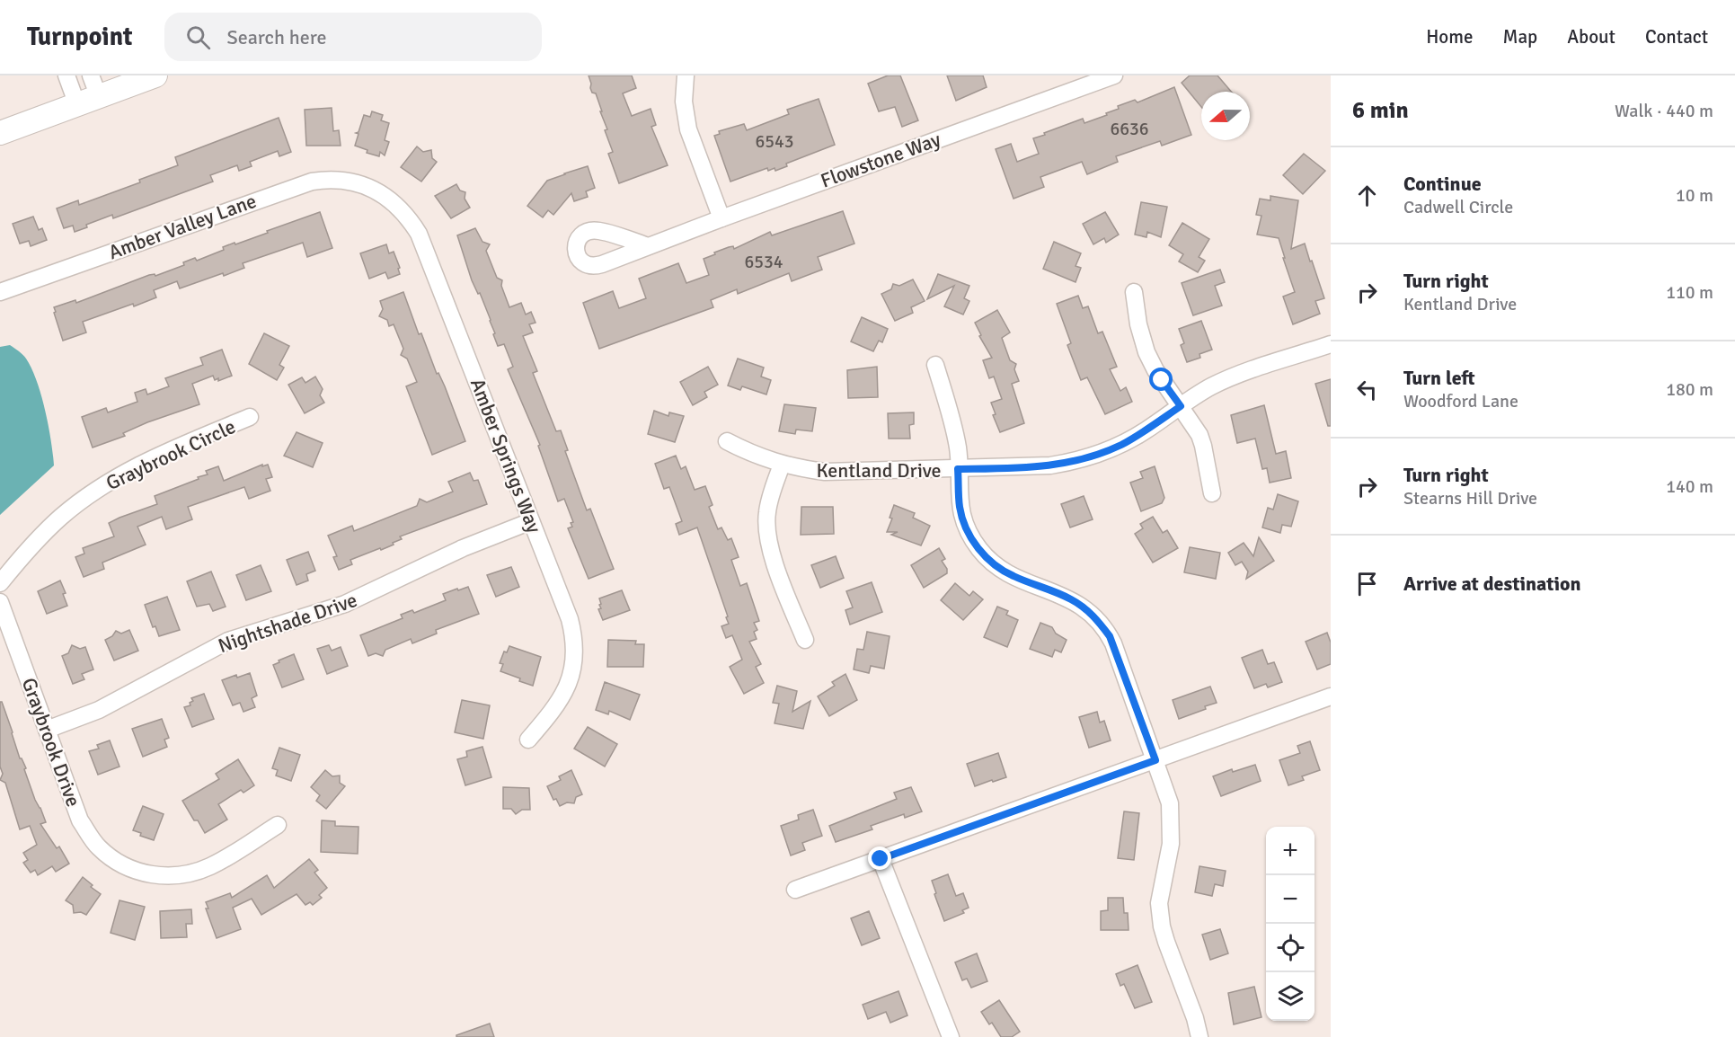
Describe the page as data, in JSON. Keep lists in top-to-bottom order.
{
  "streets": {
    "street": [
      "Flowstone Way",
      "Amber Valley Lane",
      "Graybrook Circle",
      "Amber Springs Way",
      "Kentland Drive",
      "Nightshade Drive",
      "Graybrook Drive"
    ]
  },
  "crossings": [
    ["Amber Valley Lane", "Amber Springs Way"],
    ["Amber Springs Way", "Nightshade Drive"],
    ["Nightshade Drive", "Graybrook Drive"]
  ],
  "house_numbers": ["6636", "6543", "6534"],
  "north": "left",
  "page": {
    "header": "Turnpoint",
    "search": "Search here",
    "nav": [
      "Home",
      "Map",
      "About",
      "Contact"
    ],
    "heading": ["6 min", "Walk · 440 m"],
    "list": [
      ["Continue", "Cadwell Circle", "10 m"],
      ["Turn right", "Kentland Drive", "110 m"],
      ["Turn left", "Woodford Lane", "180 m"],
      ["Turn right", "Stearns Hill Drive", "140 m"],
      "Arrive at destination"
    ],
    "map_buttons": ["+", "−"]
  }
}
